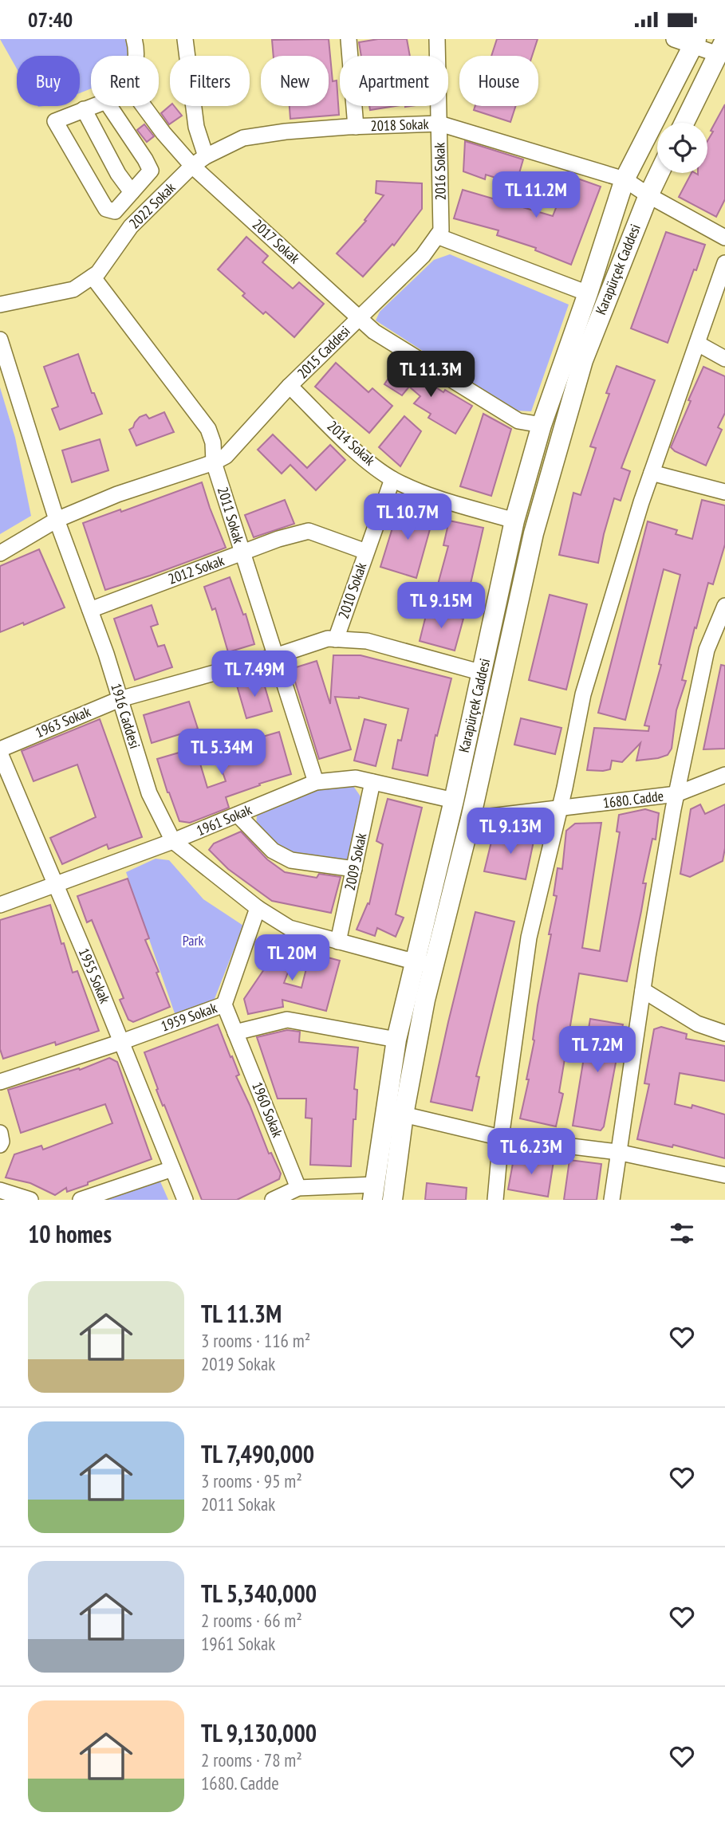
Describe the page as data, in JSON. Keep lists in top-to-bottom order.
{
  "streets": {
    "main road": ["Karapürçek Caddesi"],
    "street": [
      "2018 Sokak",
      "2016 Sokak",
      "2022 Sokak",
      "2017 Sokak",
      "2015 Caddesi",
      "2014 Sokak",
      "2011 Sokak",
      "2012 Sokak",
      "2010 Sokak",
      "1916 Caddesi",
      "1963 Sokak",
      "1680. Cadde",
      "1961 Sokak",
      "2009 Sokak",
      "1955 Sokak",
      "1959 Sokak",
      "1960 Sokak"
    ]
  },
  "crossings": [
    ["2018 Sokak", "2016 Sokak"],
    ["2018 Sokak", "2022 Sokak"],
    ["2018 Sokak", "Karapürçek Caddesi"],
    ["2016 Sokak", "2015 Caddesi"],
    ["2022 Sokak", "2017 Sokak"],
    ["2022 Sokak", "2011 Sokak"],
    ["2017 Sokak", "Karapürçek Caddesi"],
    ["2017 Sokak", "2015 Caddesi"],
    ["Karapürçek Caddesi", "2014 Sokak"],
    ["Karapürçek Caddesi", "1916 Caddesi"],
    ["Karapürçek Caddesi", "1963 Sokak"],
    ["Karapürçek Caddesi", "1680. Cadde"],
    ["Karapürçek Caddesi", "1961 Sokak"],
    ["2015 Caddesi", "2014 Sokak"],
    ["2015 Caddesi", "2011 Sokak"],
    ["2015 Caddesi", "1916 Caddesi"],
    ["2014 Sokak", "2010 Sokak"],
    ["2011 Sokak", "2012 Sokak"],
    ["2011 Sokak", "1963 Sokak"],
    ["2011 Sokak", "1961 Sokak"],
    ["2012 Sokak", "2010 Sokak"],
    ["2012 Sokak", "1916 Caddesi"],
    ["2010 Sokak", "1963 Sokak"],
    ["1916 Caddesi", "1963 Sokak"],
    ["1916 Caddesi", "1961 Sokak"],
    ["1916 Caddesi", "2009 Sokak"],
    ["1916 Caddesi", "1959 Sokak"],
    ["1963 Sokak", "1955 Sokak"],
    ["1961 Sokak", "2009 Sokak"],
    ["1961 Sokak", "1955 Sokak"],
    ["1955 Sokak", "1959 Sokak"],
    ["1959 Sokak", "1960 Sokak"]
  ],
  "parks": ["Park"],
  "page": {
    "status": "07:40",
    "chip": [
      "Buy",
      "Rent",
      "Filters",
      "New",
      "Apartment",
      "House"
    ],
    "price": [
      "TL 11.2M",
      "TL 11.3M",
      "TL 10.7M",
      "TL 9.15M",
      "TL 7.49M",
      "TL 5.34M",
      "TL 9.13M",
      "TL 20M",
      "TL 7.2M",
      "TL 6.23M"
    ],
    "heading": "10 homes",
    "list": [
      {
        "name": "TL 11.3M",
        "note": "3 rooms · 116 m² · 2019 Sokak"
      },
      {
        "name": "TL 7,490,000",
        "note": "3 rooms · 95 m² · 2011 Sokak"
      },
      {
        "name": "TL 5,340,000",
        "note": "2 rooms · 66 m² · 1961 Sokak"
      },
      {
        "name": "TL 9,130,000",
        "note": "2 rooms · 78 m² · 1680. Cadde"
      }
    ]
  }
}
